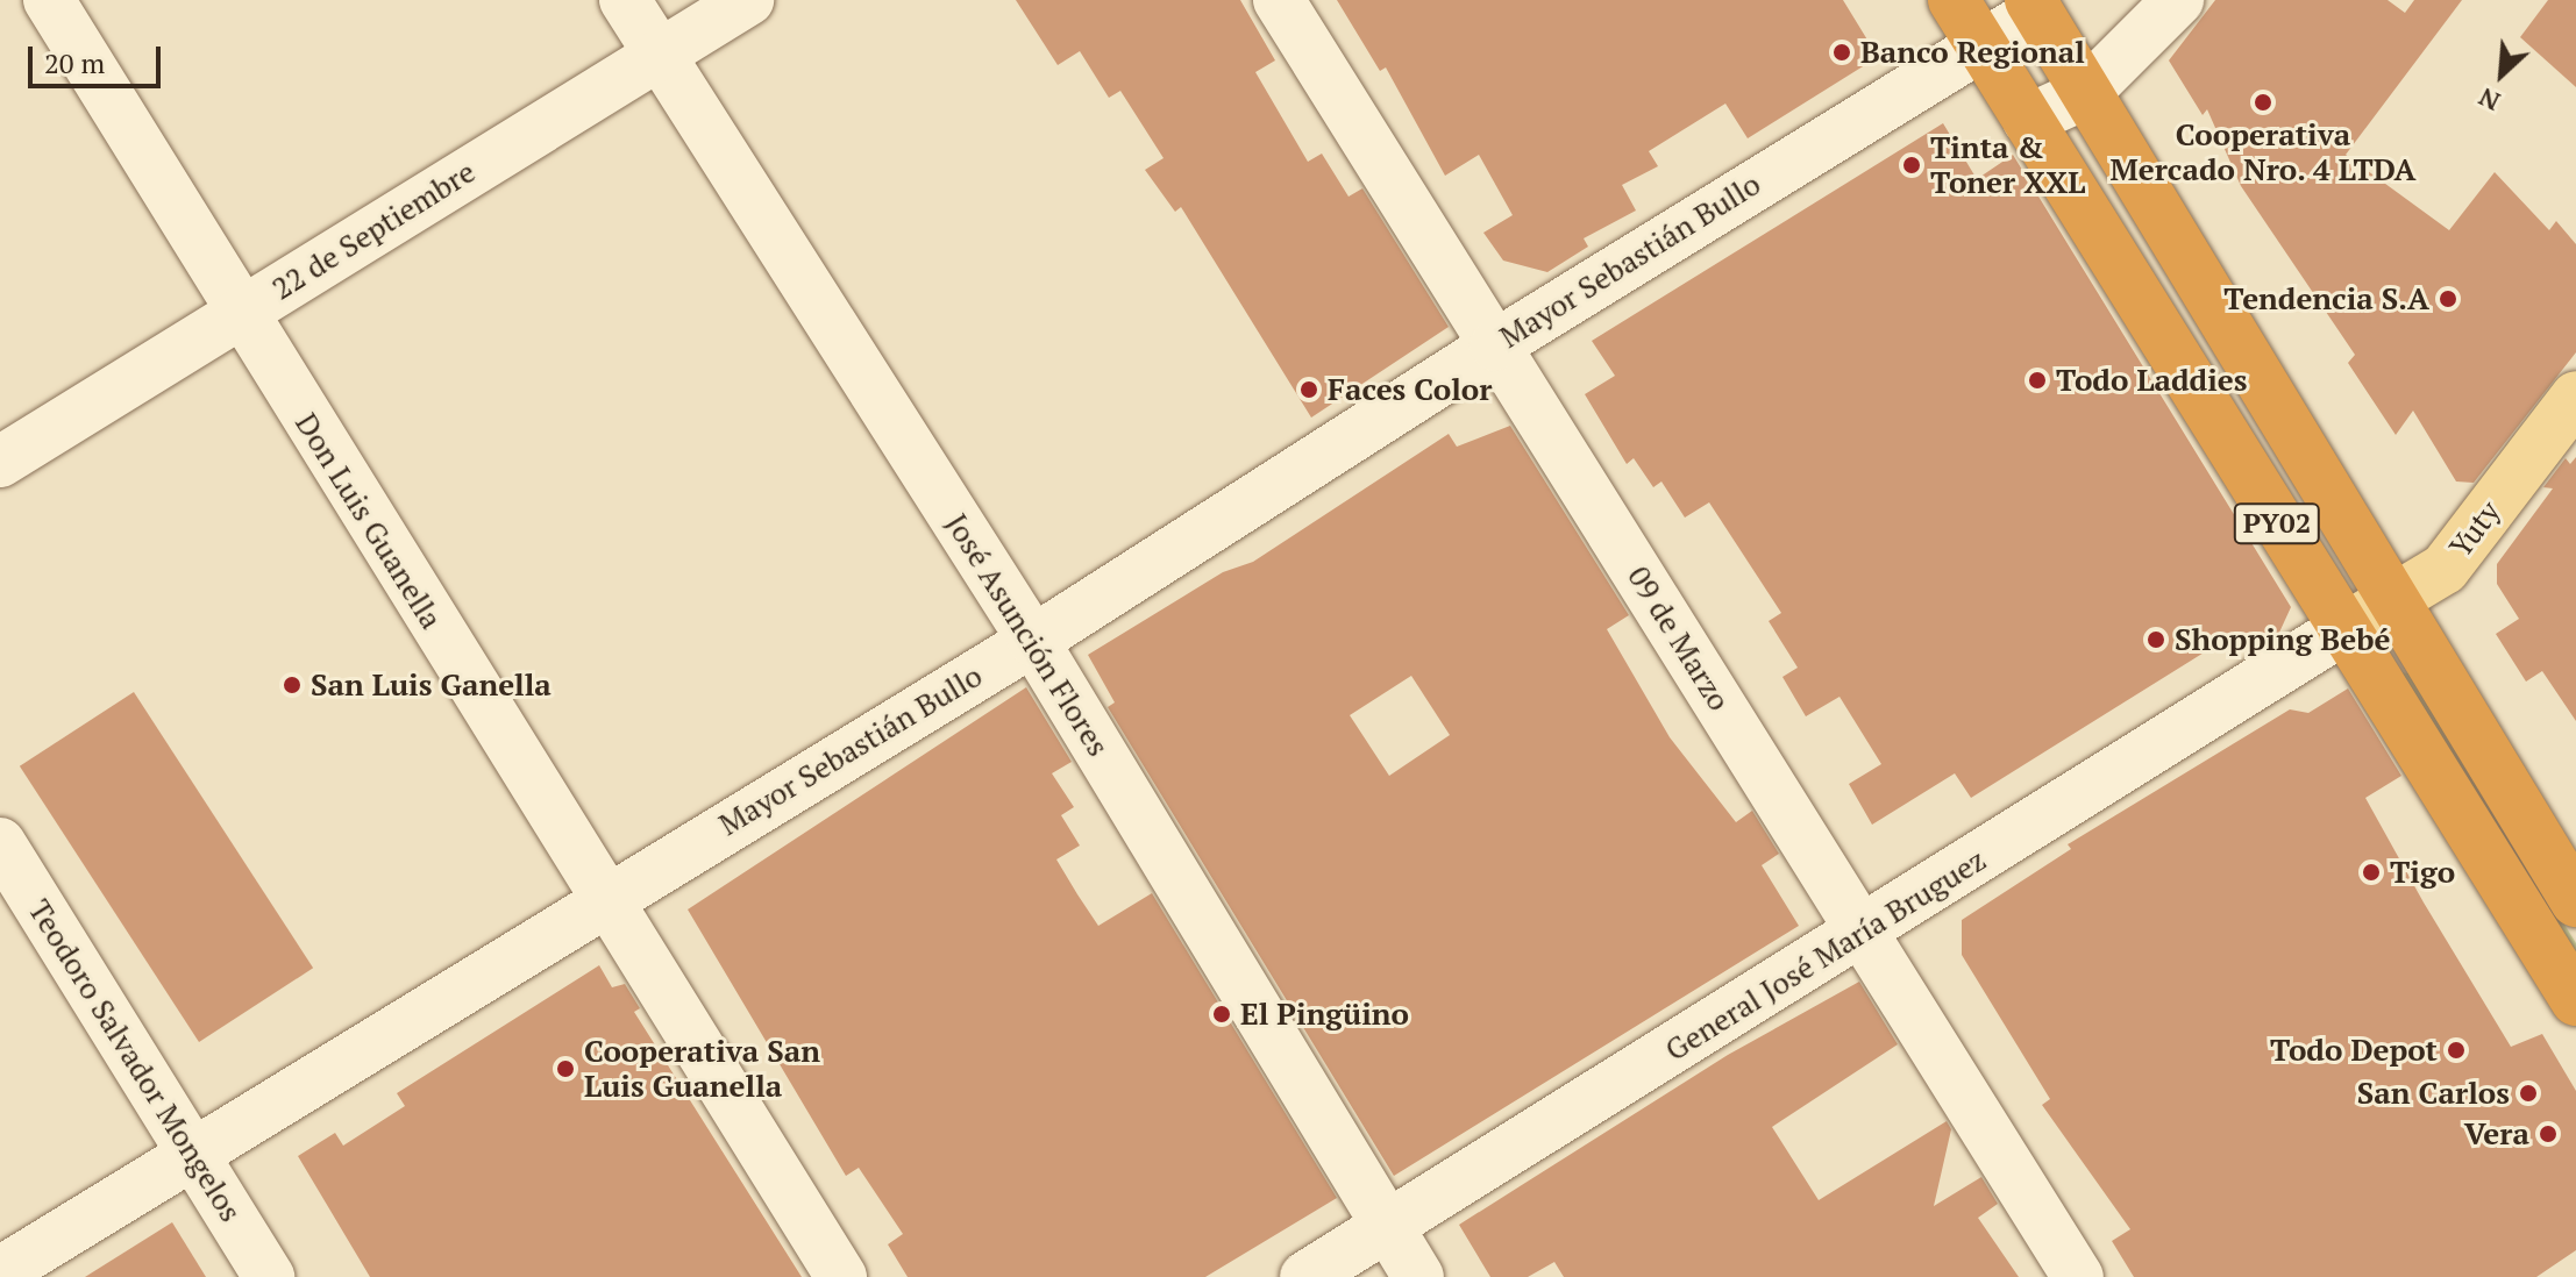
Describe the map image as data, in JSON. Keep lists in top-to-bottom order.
{
  "streets": {
    "highway": ["PY02"],
    "main road": ["Yuty"],
    "street": [
      "22 de Septiembre",
      "Mayor Sebastián Bullo",
      "Don Luis Guanella",
      "José Asunción Flores",
      "09 de Marzo",
      "General José María Bruguez",
      "Teodoro Salvador Mongelos"
    ]
  },
  "crossings": [
    ["22 de Septiembre", "Don Luis Guanella"],
    ["22 de Septiembre", "José Asunción Flores"],
    ["Mayor Sebastián Bullo", "Don Luis Guanella"],
    ["Mayor Sebastián Bullo", "PY02"],
    ["Mayor Sebastián Bullo", "José Asunción Flores"],
    ["Mayor Sebastián Bullo", "09 de Marzo"],
    ["Mayor Sebastián Bullo", "Teodoro Salvador Mongelos"],
    ["PY02", "Yuty"],
    ["PY02", "General José María Bruguez"],
    ["Yuty", "General José María Bruguez"],
    ["José Asunción Flores", "General José María Bruguez"],
    ["09 de Marzo", "General José María Bruguez"]
  ],
  "places": [
    "Banco Regional",
    "Cooperativa Mercado Nro. 4 LTDA",
    "Tinta & Toner XXL",
    "Tendencia S.A",
    "Todo Laddies",
    "Faces Color",
    "Shopping Bebé",
    "San Luis Ganella",
    "Tigo",
    "El Pingüino",
    "Todo Depot",
    "Cooperativa San Luis Guanella",
    "San Carlos",
    "Vera"
  ],
  "scale_bar": "20 m",
  "north": "bottom left"
}
